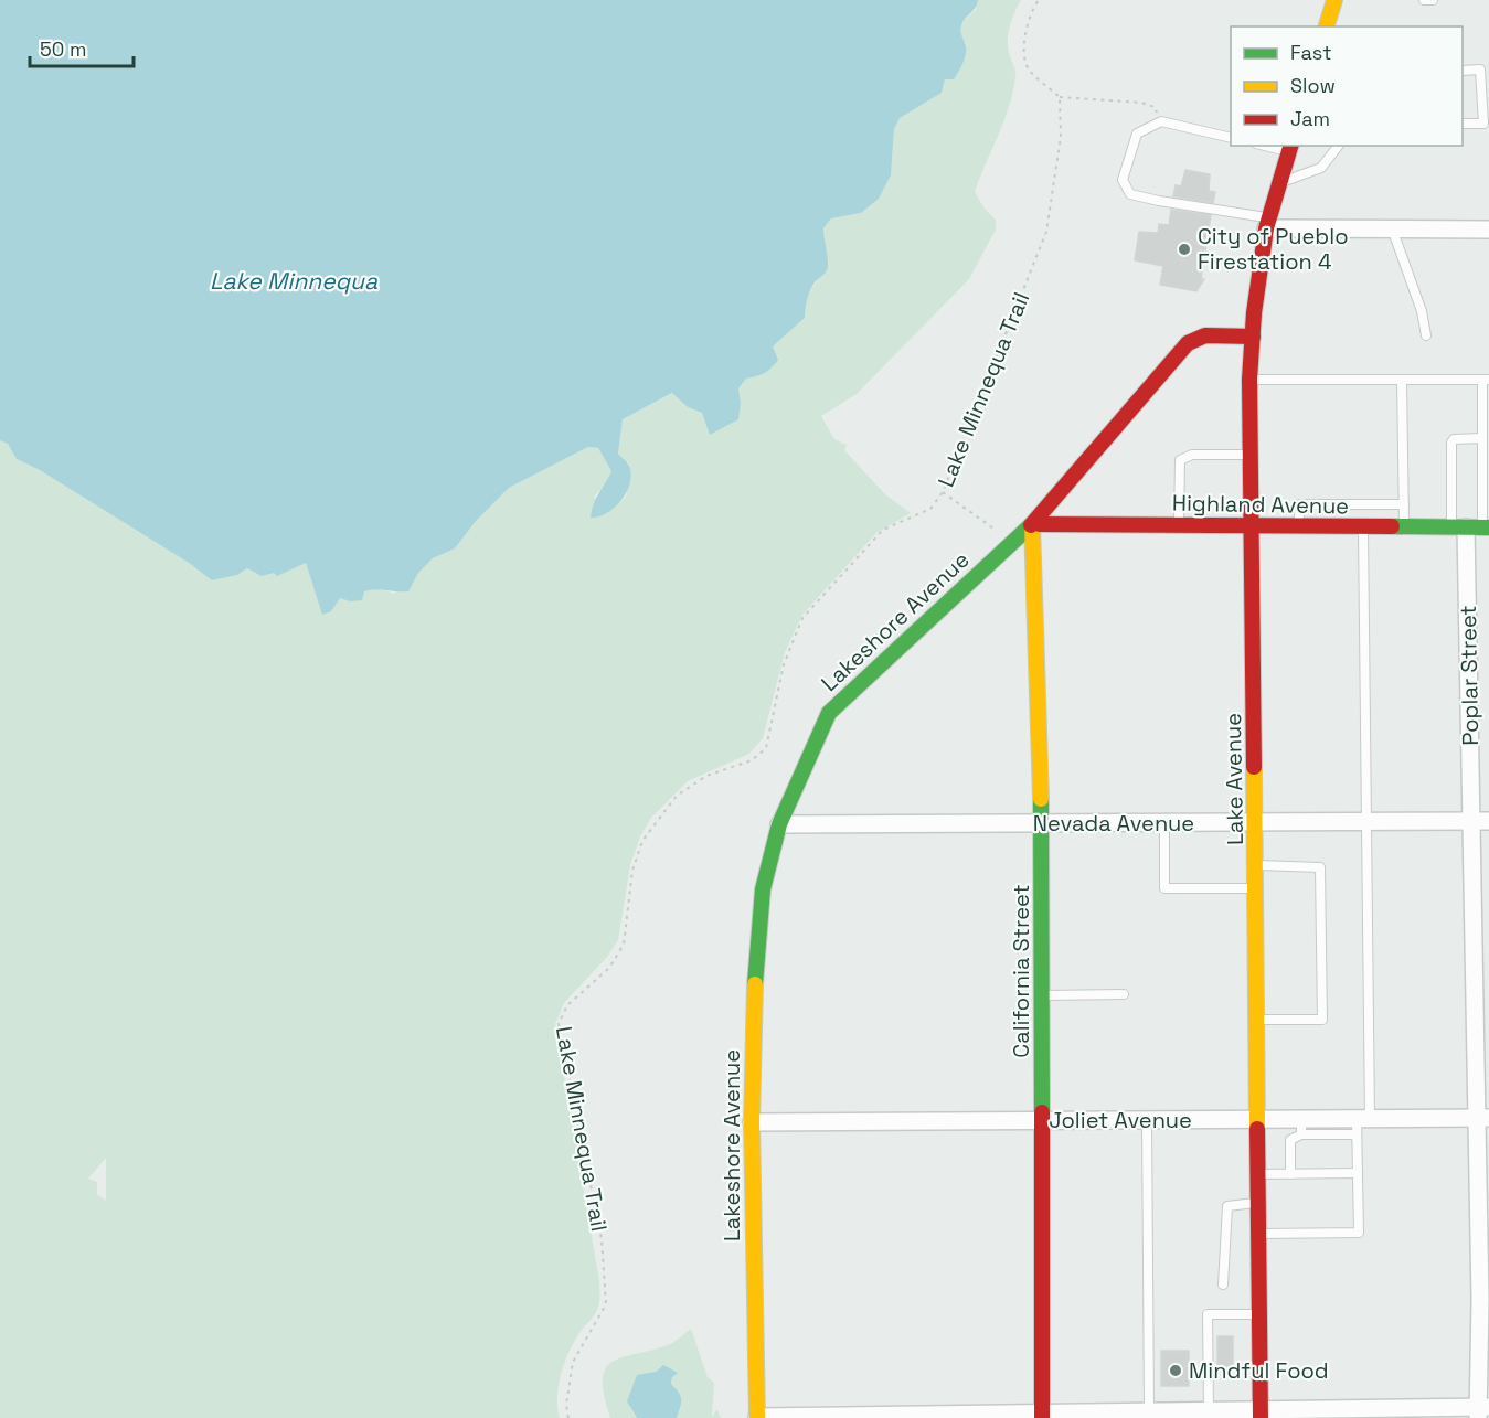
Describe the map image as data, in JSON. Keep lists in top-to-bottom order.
{
  "streets": {
    "street": [
      "Highland Avenue",
      "Lakeshore Avenue",
      "Poplar Street",
      "Lake Avenue",
      "Nevada Avenue",
      "California Street",
      "Joliet Avenue"
    ],
    "path": ["Lake Minnequa Trail"]
  },
  "crossings": [
    ["Highland Avenue", "Lakeshore Avenue"],
    ["Highland Avenue", "Poplar Street"],
    ["Highland Avenue", "Lake Avenue"],
    ["Highland Avenue", "California Street"],
    ["Lakeshore Avenue", "Lake Avenue"],
    ["Lakeshore Avenue", "Nevada Avenue"],
    ["Lakeshore Avenue", "California Street"],
    ["Lakeshore Avenue", "Joliet Avenue"],
    ["Poplar Street", "Nevada Avenue"],
    ["Poplar Street", "Joliet Avenue"],
    ["Lake Avenue", "Nevada Avenue"],
    ["Lake Avenue", "Joliet Avenue"],
    ["Nevada Avenue", "California Street"],
    ["California Street", "Joliet Avenue"]
  ],
  "water": ["Lake Minnequa"],
  "places": ["City of Pueblo Firestation 4", "Mindful Food"],
  "legend": ["Fast", "Slow", "Jam"],
  "scale_bar": "50 m"
}
